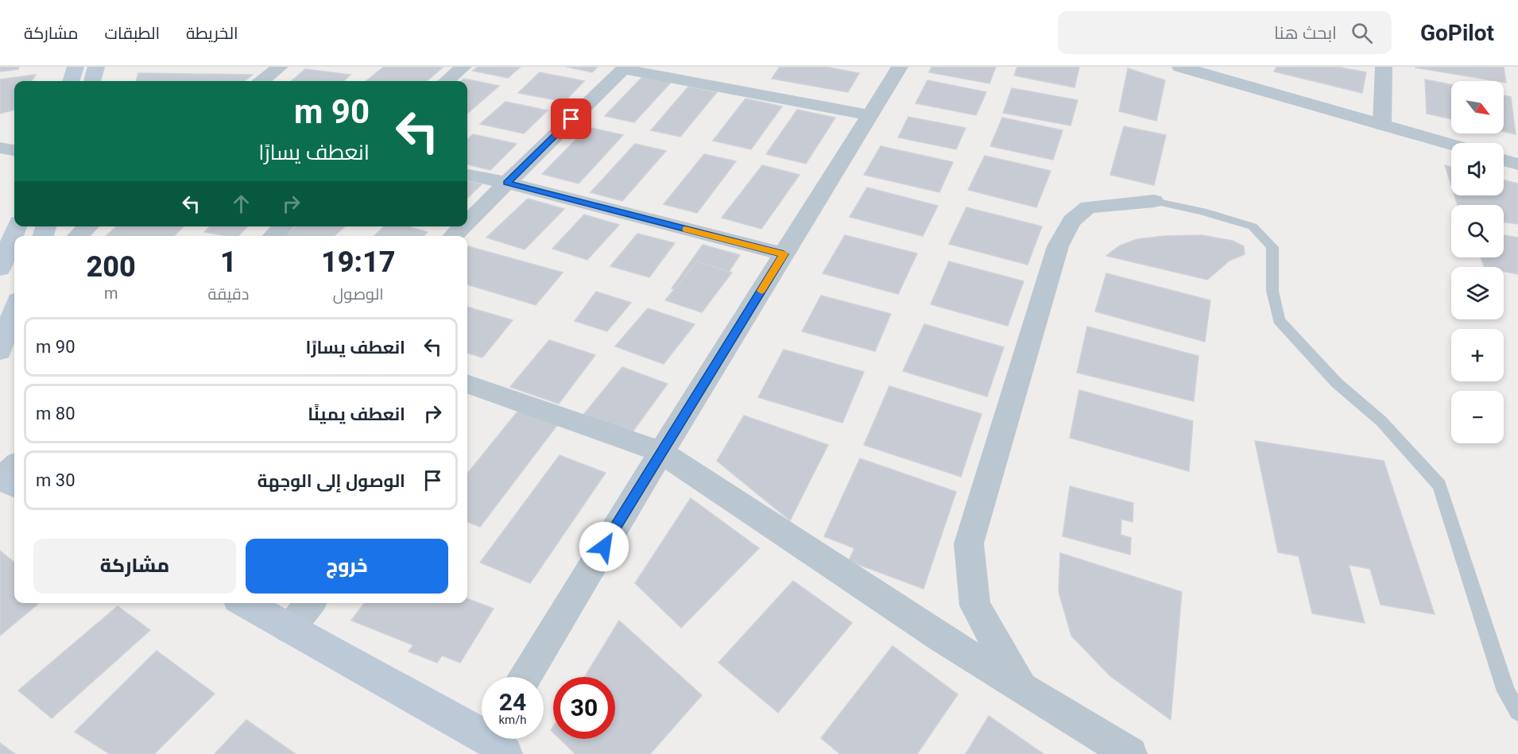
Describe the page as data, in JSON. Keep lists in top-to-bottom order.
{
  "north": "bottom right",
  "page": {
    "header": "GoPilot",
    "search": "ابحث هنا",
    "nav": ["الخريطة", "الطبقات", "مشاركة"],
    "map_buttons": ["+", "−"],
    "turn": ["90 m", "انعطف يسارًا"],
    "eta": [
      "19:17",
      "الوصول",
      "1",
      "دقيقة",
      "200",
      "m"
    ],
    "list": [
      {
        "name": "انعطف يسارًا",
        "value": "90 m"
      },
      {
        "name": "انعطف يمينًا",
        "value": "80 m"
      },
      {
        "name": "الوصول إلى الوجهة",
        "value": "30 m"
      }
    ],
    "buttons": ["خروج", "مشاركة"],
    "speed": "24 km/h",
    "limit": "30"
  }
}
